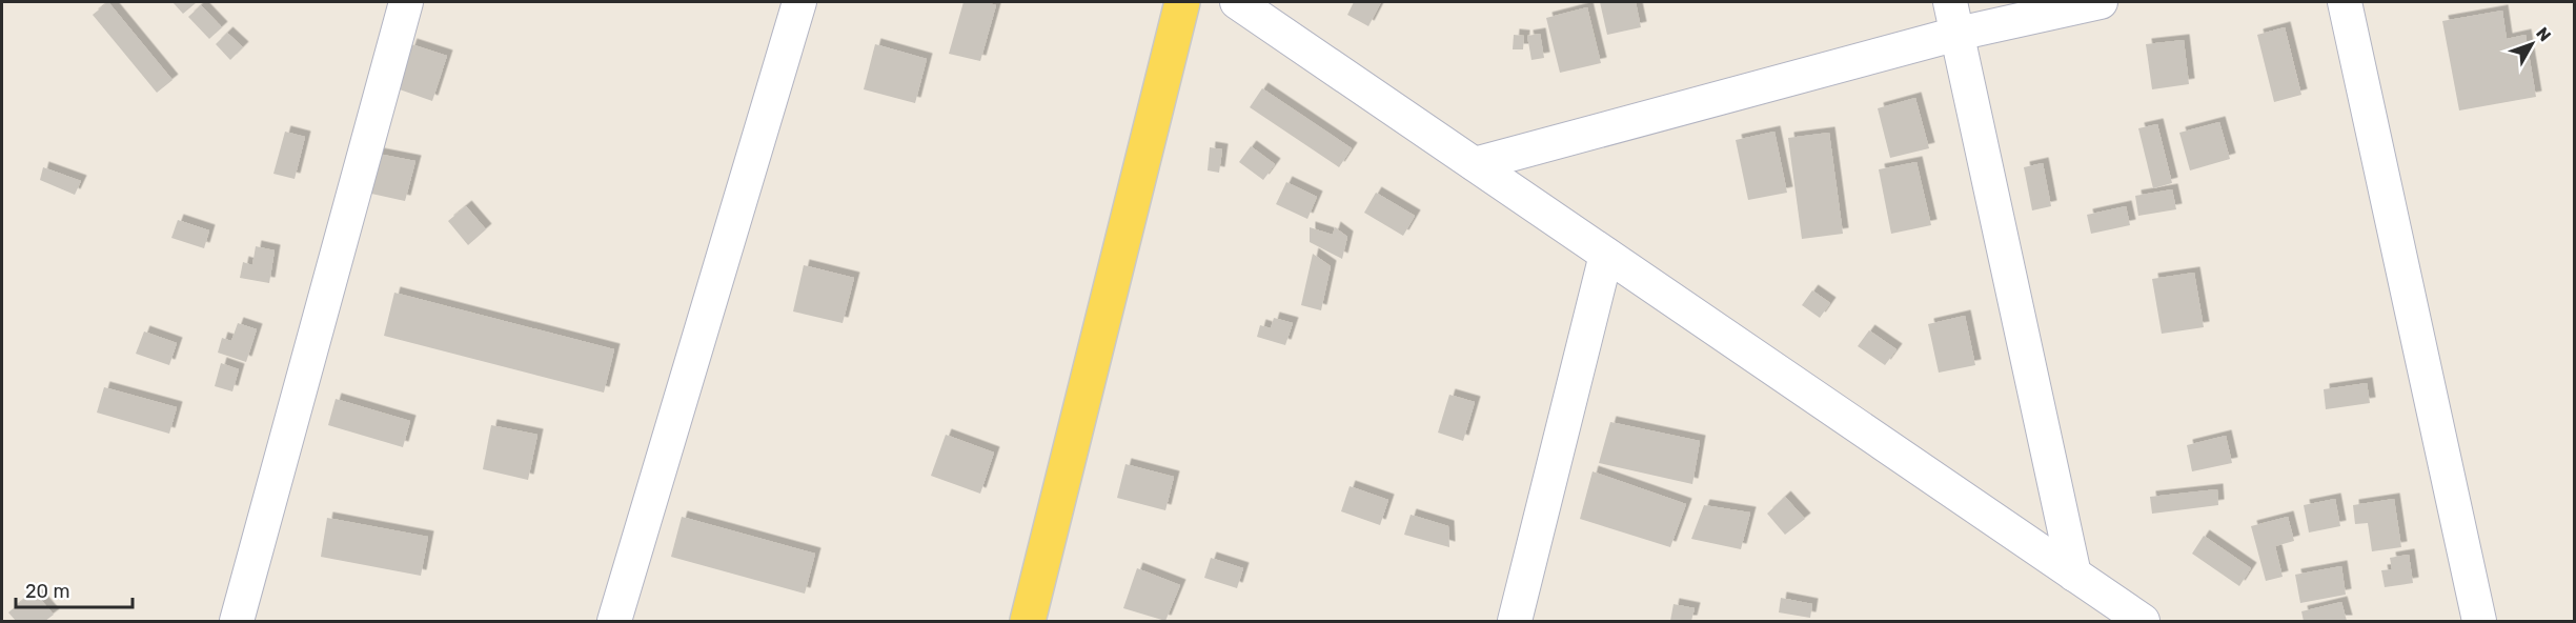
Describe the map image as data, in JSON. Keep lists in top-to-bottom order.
{
  "scale_bar": "20 m",
  "north": "top right"
}
